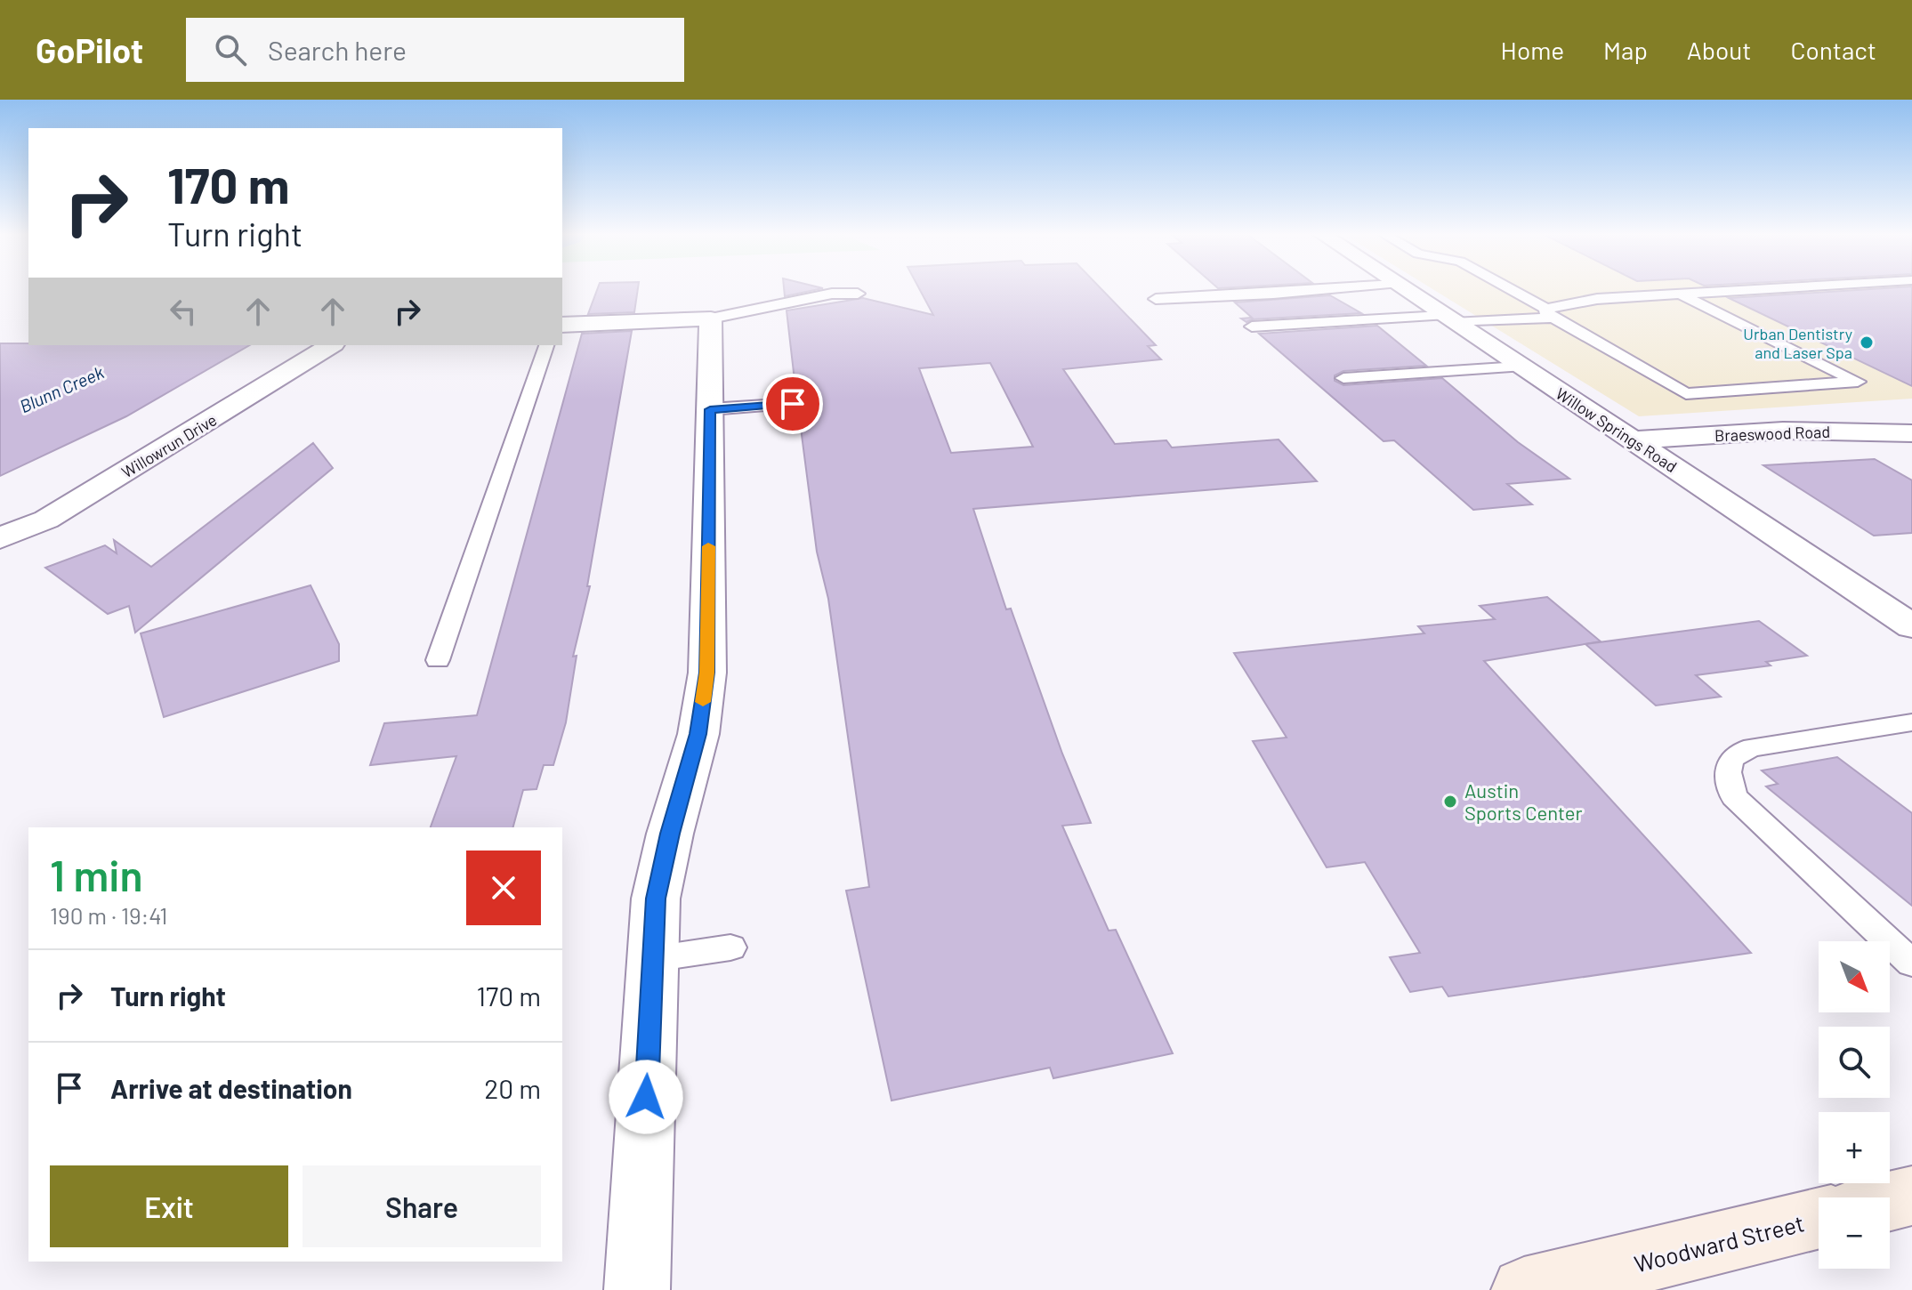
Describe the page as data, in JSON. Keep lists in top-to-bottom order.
{
  "streets": {
    "street": [
      "Willow Springs Road",
      "Braeswood Road",
      "Willowrun Drive",
      "Woodward Street"
    ]
  },
  "crossings": [
    ["Willow Springs Road", "Braeswood Road"]
  ],
  "water": ["Blunn Creek"],
  "places": ["Urban Dentistry and Laser Spa", "Austin Sports Center"],
  "north": "bottom right",
  "page": {
    "header": "GoPilot",
    "search": "Search here",
    "nav": [
      "Home",
      "Map",
      "About",
      "Contact"
    ],
    "turn": ["170 m", "Turn right"],
    "heading": ["1 min", "190 m · 19:41"],
    "map_buttons": ["+", "−"],
    "list": [
      {
        "name": "Turn right",
        "value": "170 m"
      },
      {
        "name": "Arrive at destination",
        "value": "20 m"
      }
    ],
    "buttons": ["Exit", "Share"]
  }
}
